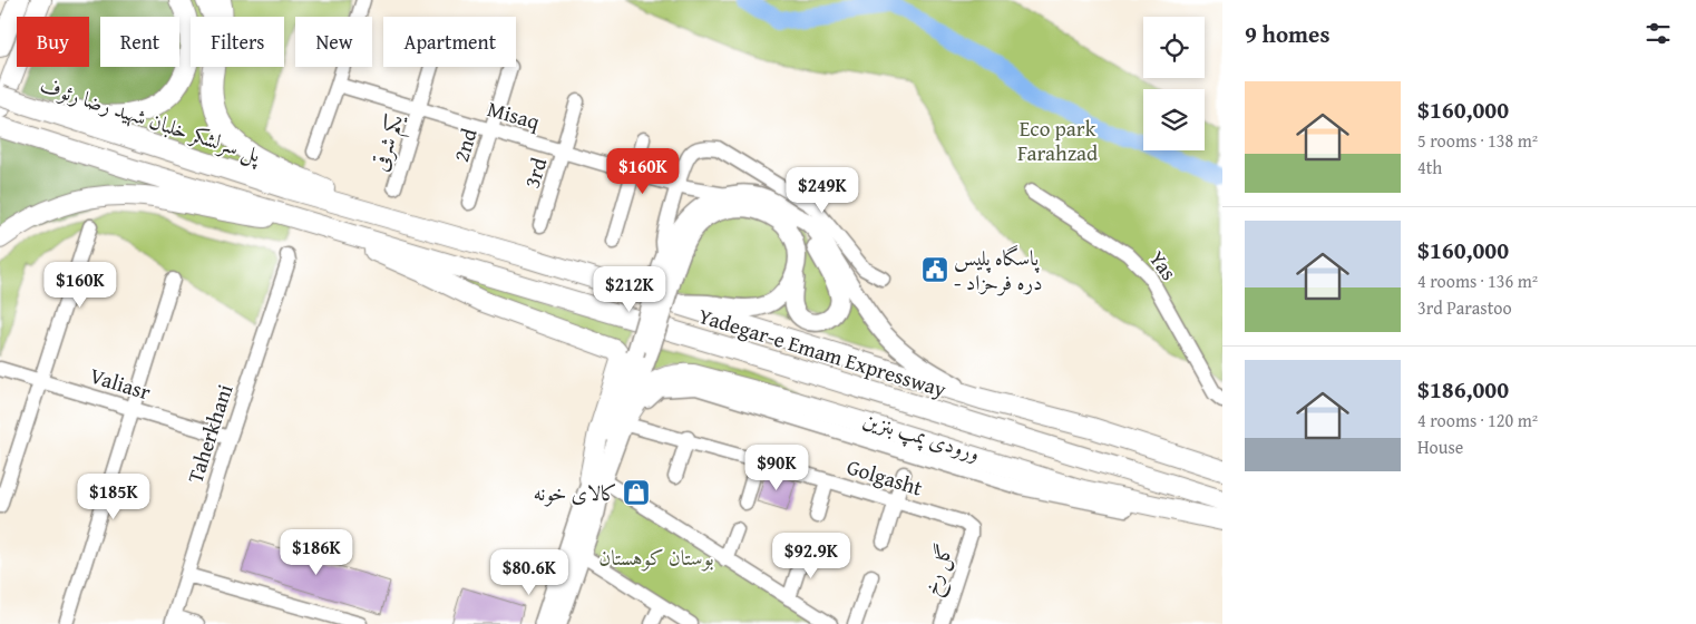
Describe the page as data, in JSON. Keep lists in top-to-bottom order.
{
  "streets": {
    "highway": ["پل سرلشکر خلبان شهید رضا رئوف", "Yadegar-e Emam Expressway"],
    "street": [
      "Misaq",
      "یکم شرقی",
      "2nd",
      "3rd",
      "Yas",
      "Valiasr",
      "Taherkhani",
      "ورودی پمپ بنزین",
      "Golgasht",
      "گل رخ"
    ]
  },
  "crossings": [
    ["Misaq", "یکم شرقی"],
    ["Misaq", "2nd"],
    ["Misaq", "3rd"],
    ["پل سرلشکر خلبان شهید رضا رئوف", "Yadegar-e Emam Expressway"],
    ["Valiasr", "Taherkhani"],
    ["ورودی پمپ بنزین", "Golgasht"],
    ["Golgasht", "گل رخ"]
  ],
  "parks": ["Eco park Farahzad", "بوستان کوهستان"],
  "places": {
    "public building": ["پاسگاه پلیس - دره فرحزاد"],
    "shop": ["کالای خونه"]
  },
  "page": {
    "heading": "9 homes",
    "chip": [
      "Buy",
      "Rent",
      "Filters",
      "New",
      "Apartment"
    ],
    "list": [
      {
        "name": "$160,000",
        "note": "5 rooms · 138 m² · 4th"
      },
      {
        "name": "$160,000",
        "note": "4 rooms · 136 m² · 3rd Parastoo"
      },
      {
        "name": "$186,000",
        "note": "4 rooms · 120 m² · House"
      }
    ],
    "price": [
      "$160K",
      "$249K",
      "$160K",
      "$212K",
      "$90K",
      "$185K",
      "$186K",
      "$92.9K",
      "$80.6K"
    ]
  }
}
